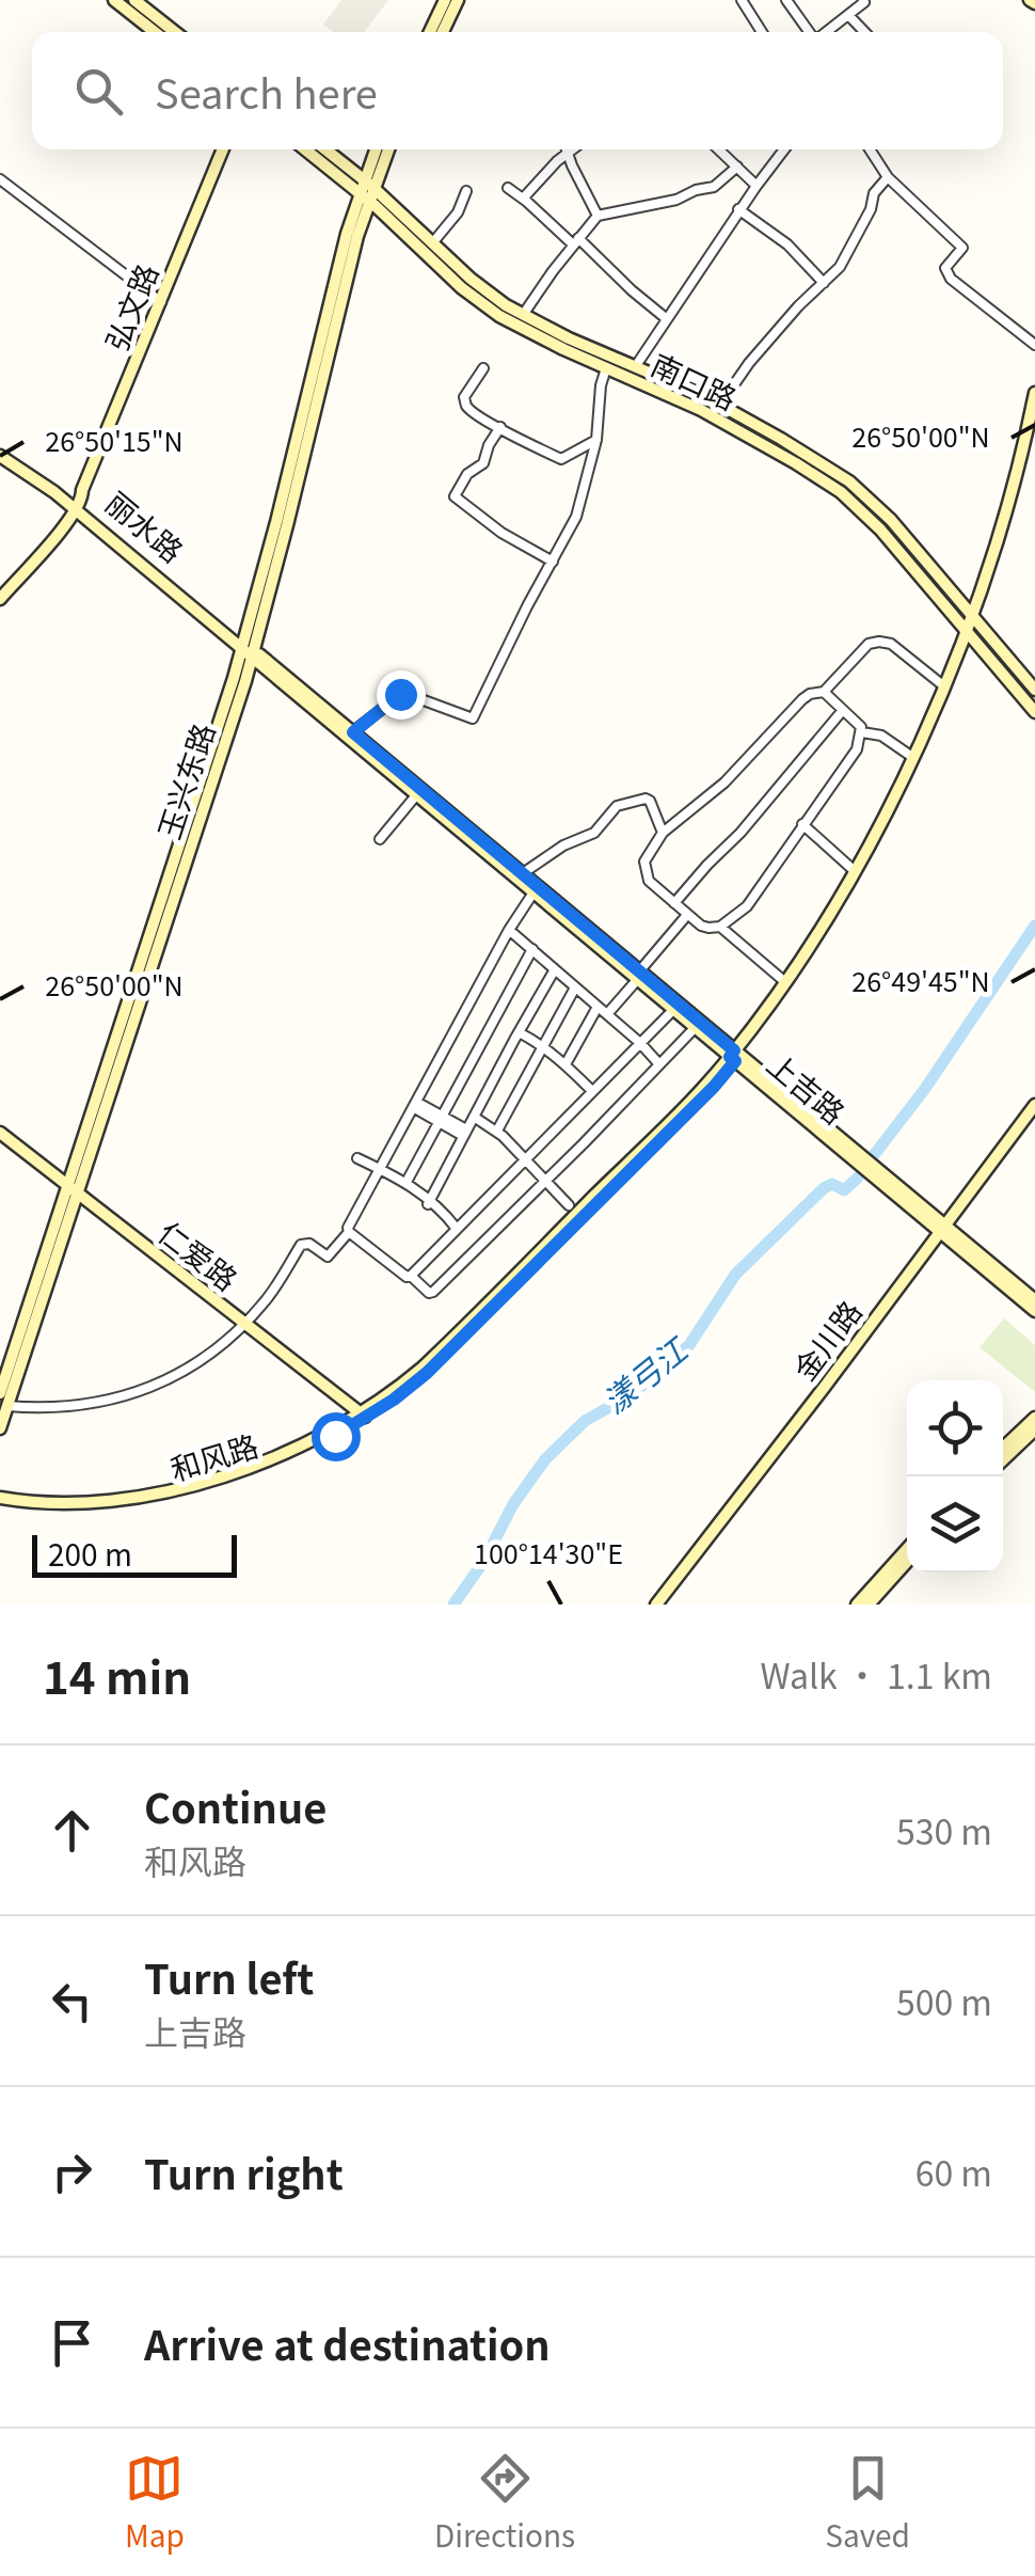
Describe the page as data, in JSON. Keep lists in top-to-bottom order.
{
  "streets": {
    "main road": [
      "弘文路",
      "南口路",
      "丽水路",
      "玉兴东路",
      "上吉路",
      "仁爱路",
      "金川路",
      "和风路"
    ]
  },
  "crossings": [
    ["弘文路", "丽水路"],
    ["南口路", "玉兴东路"],
    ["丽水路", "玉兴东路"],
    ["丽水路", "上吉路"],
    ["玉兴东路", "上吉路"],
    ["玉兴东路", "仁爱路"],
    ["上吉路", "金川路"],
    ["上吉路", "和风路"],
    ["仁爱路", "和风路"]
  ],
  "water": ["漾弓江"],
  "scale_bar": "200 m",
  "page": {
    "search": "Search here",
    "scale": "200 m",
    "heading": ["14 min", "Walk · 1.1 km"],
    "list": [
      ["Continue", "和风路", "530 m"],
      ["Turn left", "上吉路", "500 m"],
      ["Turn right", "60 m"],
      "Arrive at destination"
    ],
    "nav": ["Map", "Directions", "Saved"]
  },
  "coordinates": [
    "26°50'00\"N",
    "26°50'15\"N",
    "26°49'45\"N",
    "100°14'30\"E"
  ]
}
